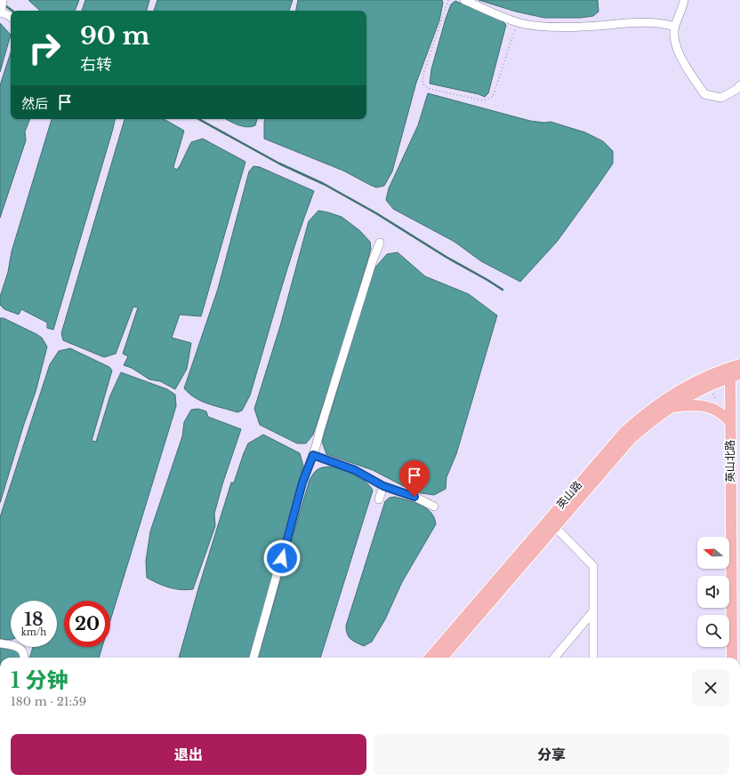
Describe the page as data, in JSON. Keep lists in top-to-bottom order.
{
  "streets": {
    "main road": ["英山北路", "英山路"]
  },
  "crossings": [
    ["英山北路", "英山路"]
  ],
  "north": "left",
  "page": {
    "turn": ["90 m", "右转"],
    "then": "然后",
    "speed": "18 km/h",
    "limit": "20",
    "heading": ["1 分钟", "180 m · 21:59"],
    "buttons": ["退出", "分享"]
  }
}
